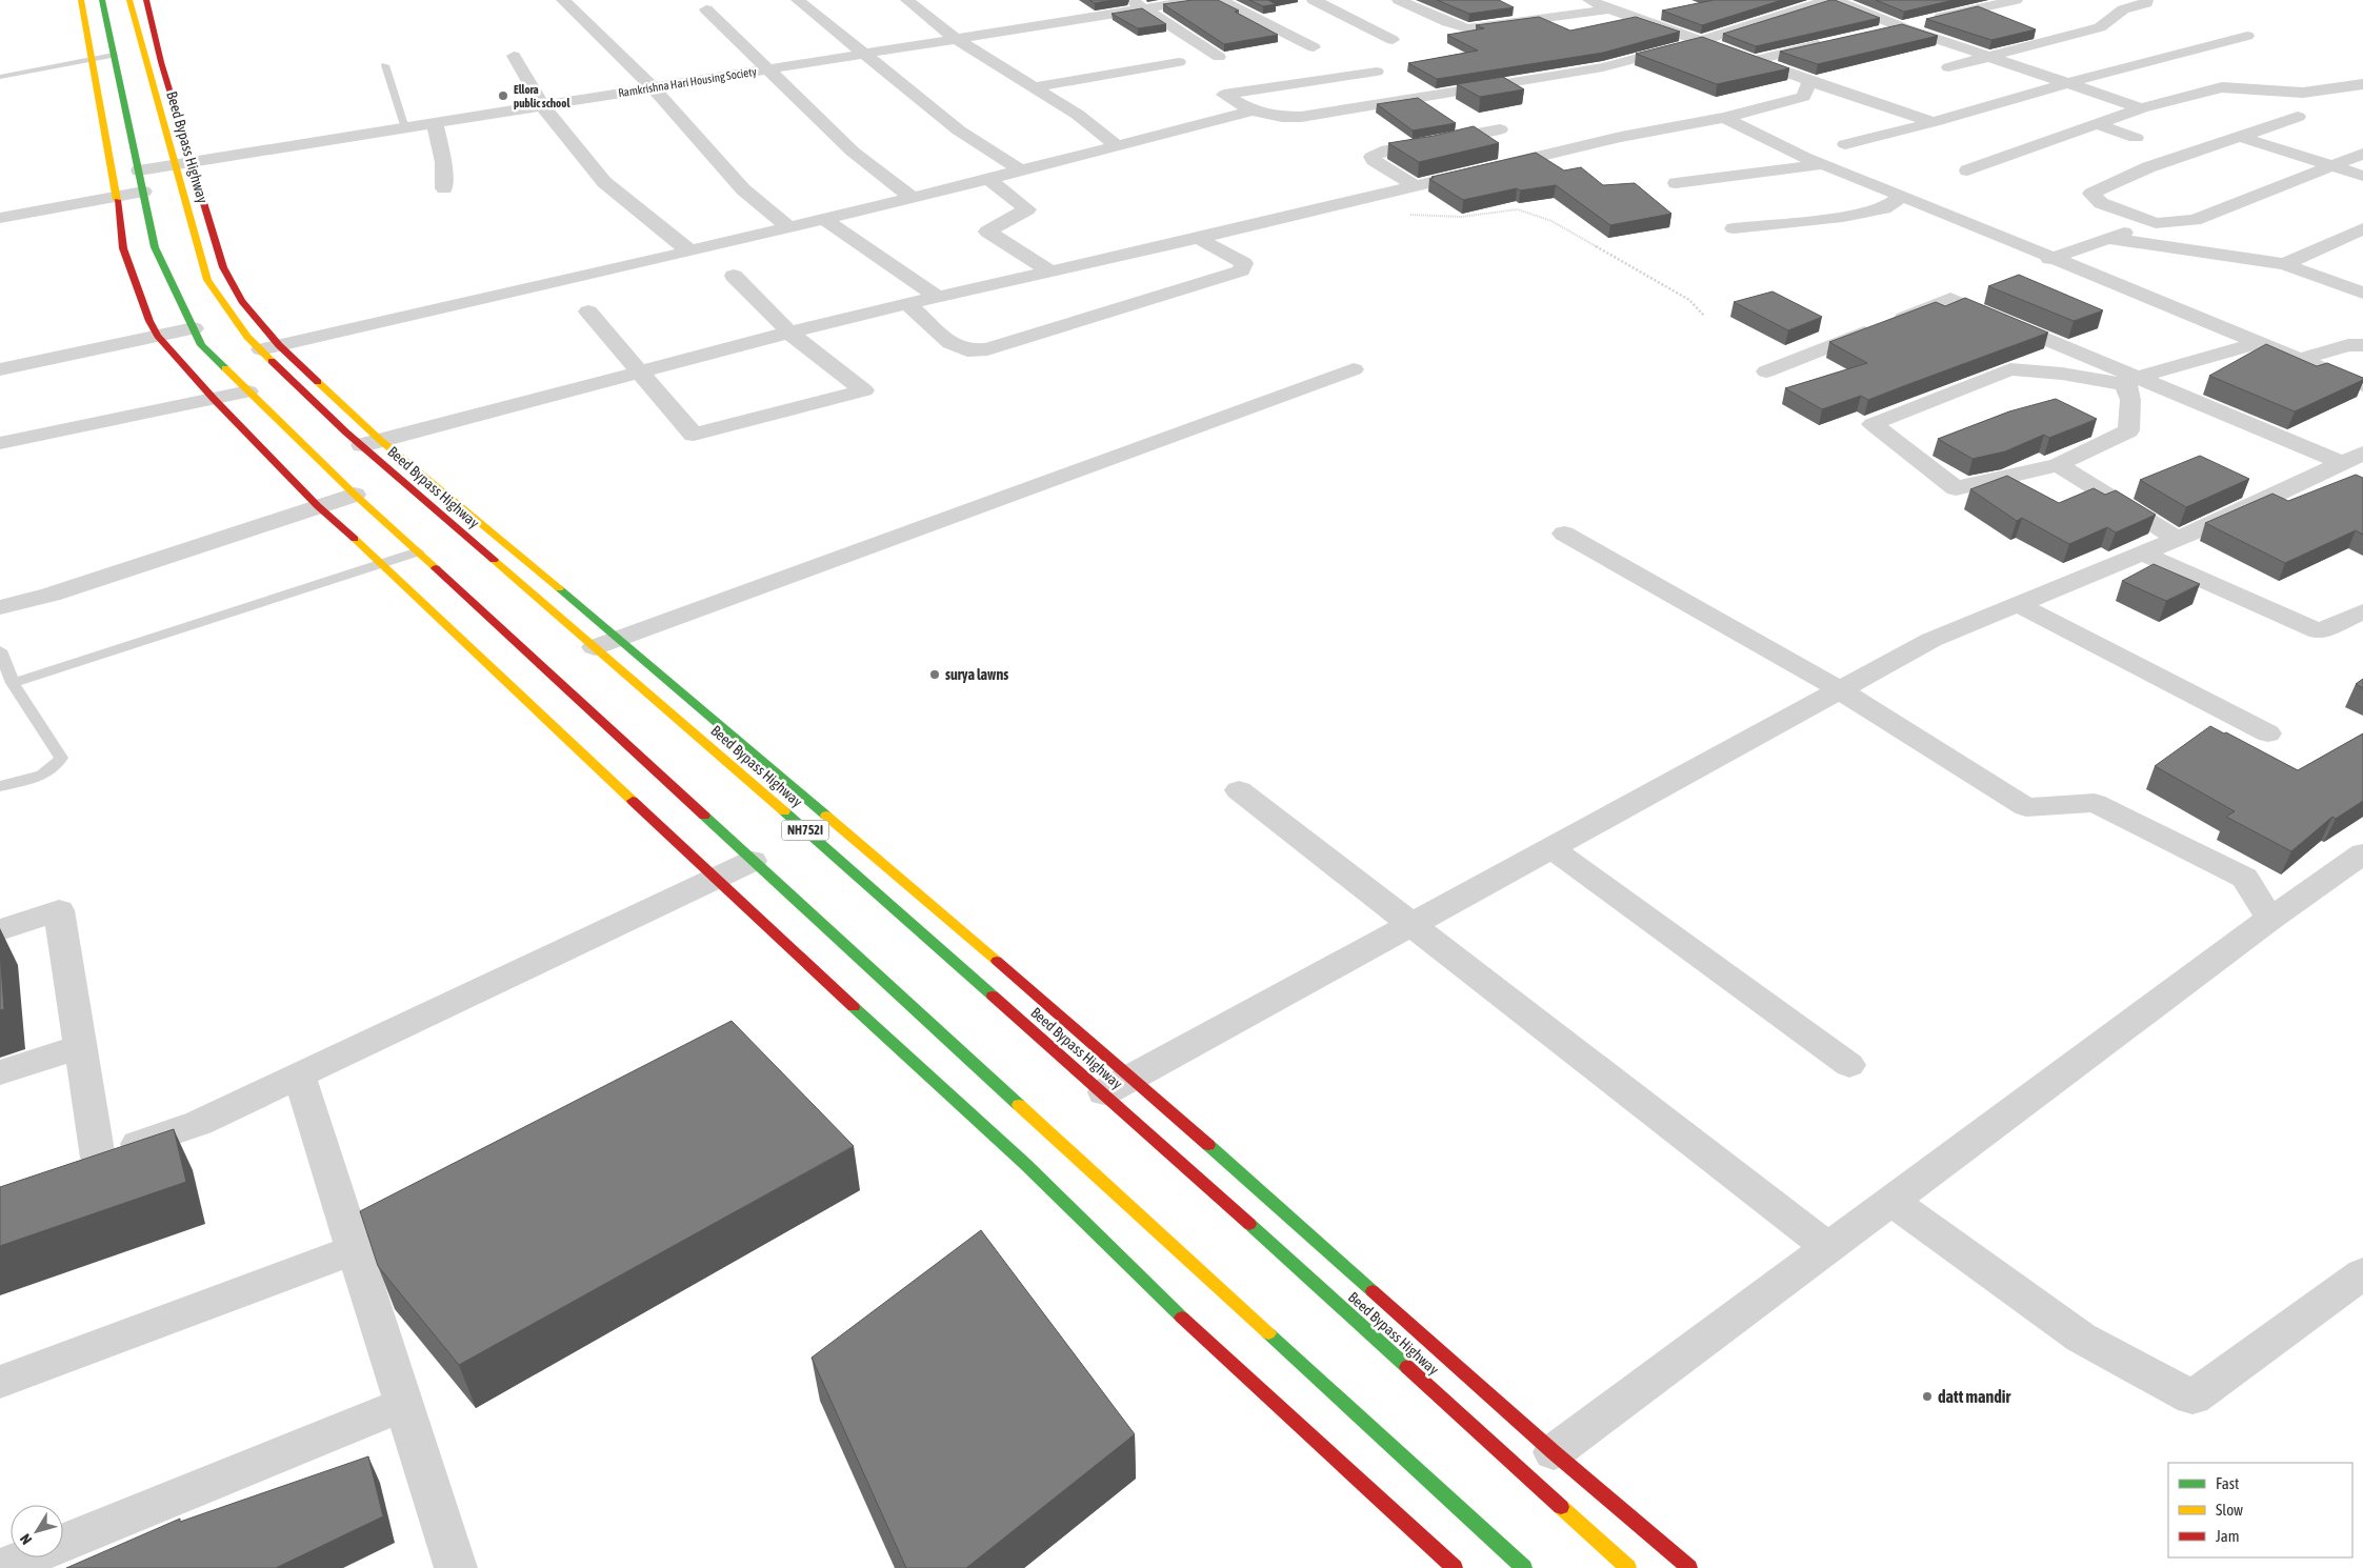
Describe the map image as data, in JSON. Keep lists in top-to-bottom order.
{
  "streets": {
    "main road": ["Beed Bypass Highway", "NH752I"],
    "street": ["Ramkrishna Hari Housing Society"]
  },
  "crossings": [
    ["Ramkrishna Hari Housing Society", "Beed Bypass Highway"]
  ],
  "places": ["Ellora public school", "surya lawns", "datt mandir"],
  "legend": ["Fast", "Slow", "Jam"],
  "north": "bottom left"
}
